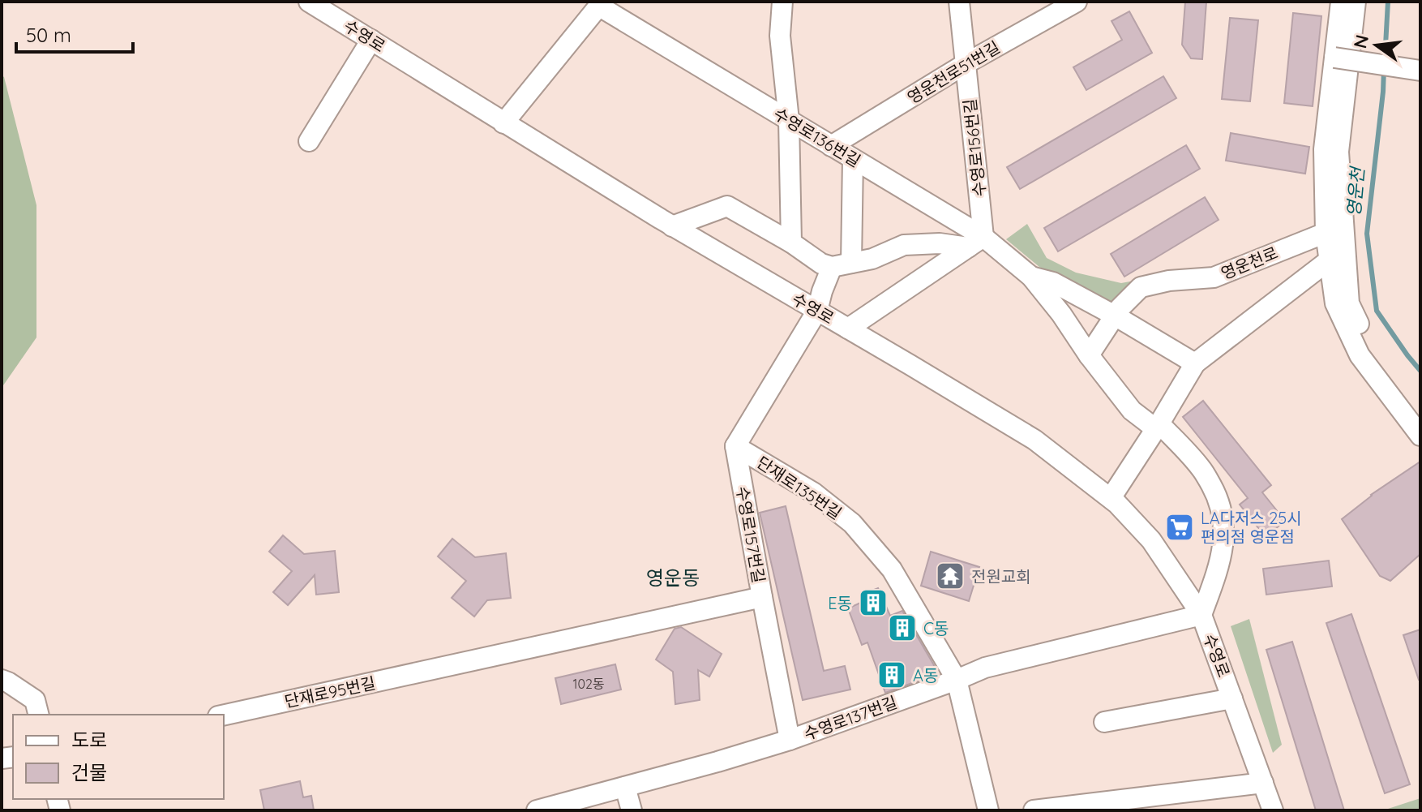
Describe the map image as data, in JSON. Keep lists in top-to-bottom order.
{
  "streets": {
    "street": [
      "수영로",
      "영운천로51번길",
      "수영로136번길",
      "수영로156번길",
      "영운천로",
      "단재로135번길",
      "수영로157번길",
      "단재로95번길",
      "수영로137번길"
    ]
  },
  "crossings": [
    ["수영로", "수영로136번길"],
    ["수영로", "수영로137번길"],
    ["영운천로51번길", "수영로136번길"],
    ["영운천로51번길", "수영로156번길"],
    ["수영로136번길", "수영로156번길"],
    ["수영로136번길", "영운천로"],
    ["수영로136번길", "수영로137번길"],
    ["단재로135번길", "수영로157번길"],
    ["단재로135번길", "수영로137번길"],
    ["수영로157번길", "단재로95번길"],
    ["수영로157번길", "수영로137번길"]
  ],
  "districts": ["영운동"],
  "water": ["영운천"],
  "places": {
    "supermarket": ["LA다저스 25시 편의점 영운점"],
    "temple": ["전원교회"],
    "building": ["E동", "C동", "A동"]
  },
  "house_numbers": ["102동"],
  "legend": ["도로", "건물"],
  "scale_bar": "50 m",
  "north": "left"
}
